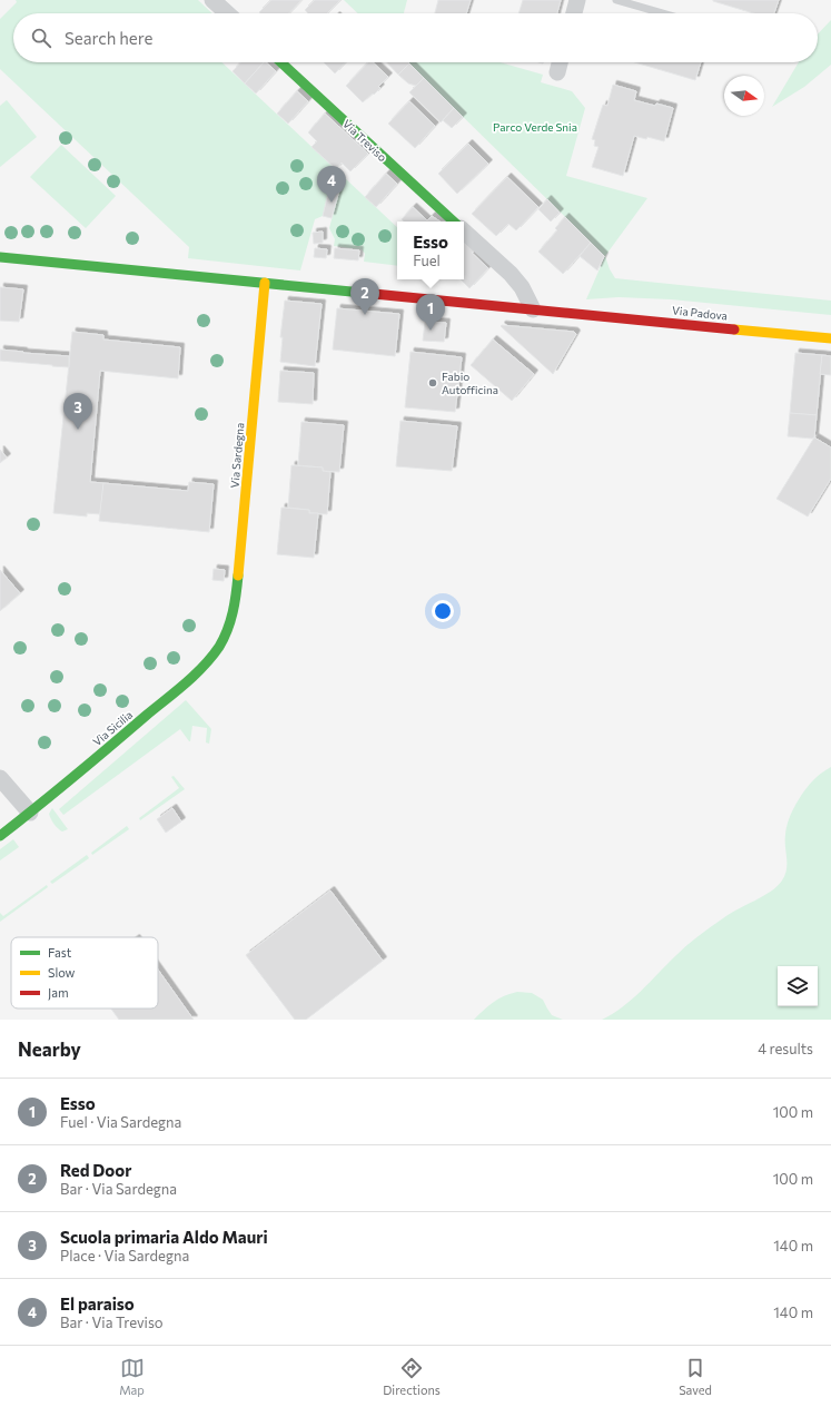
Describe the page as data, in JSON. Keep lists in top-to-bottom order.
{
  "streets": {
    "street": [
      "Via Treviso",
      "Via Padova",
      "Via Sardegna",
      "Via Sicilia"
    ]
  },
  "crossings": [
    ["Via Sardegna", "Via Sicilia"]
  ],
  "parks": ["Parco Verde Snia"],
  "places": ["Fabio Autofficina"],
  "legend": ["Fast", "Slow", "Jam"],
  "north": "right",
  "page": {
    "search": "Search here",
    "pins": [
      "4",
      "2",
      "1",
      "3"
    ],
    "popup": ["Esso", "Fuel"],
    "heading": ["Nearby", "4 results"],
    "list": [
      {
        "mark": "1",
        "name": "Esso",
        "note": "Fuel · Via Sardegna",
        "value": "100 m"
      },
      {
        "mark": "2",
        "name": "Red Door",
        "note": "Bar · Via Sardegna",
        "value": "100 m"
      },
      {
        "mark": "3",
        "name": "Scuola primaria Aldo Mauri",
        "note": "Place · Via Sardegna",
        "value": "140 m"
      },
      {
        "mark": "4",
        "name": "El paraiso",
        "note": "Bar · Via Treviso",
        "value": "140 m"
      }
    ],
    "nav": ["Map", "Directions", "Saved"]
  }
}
